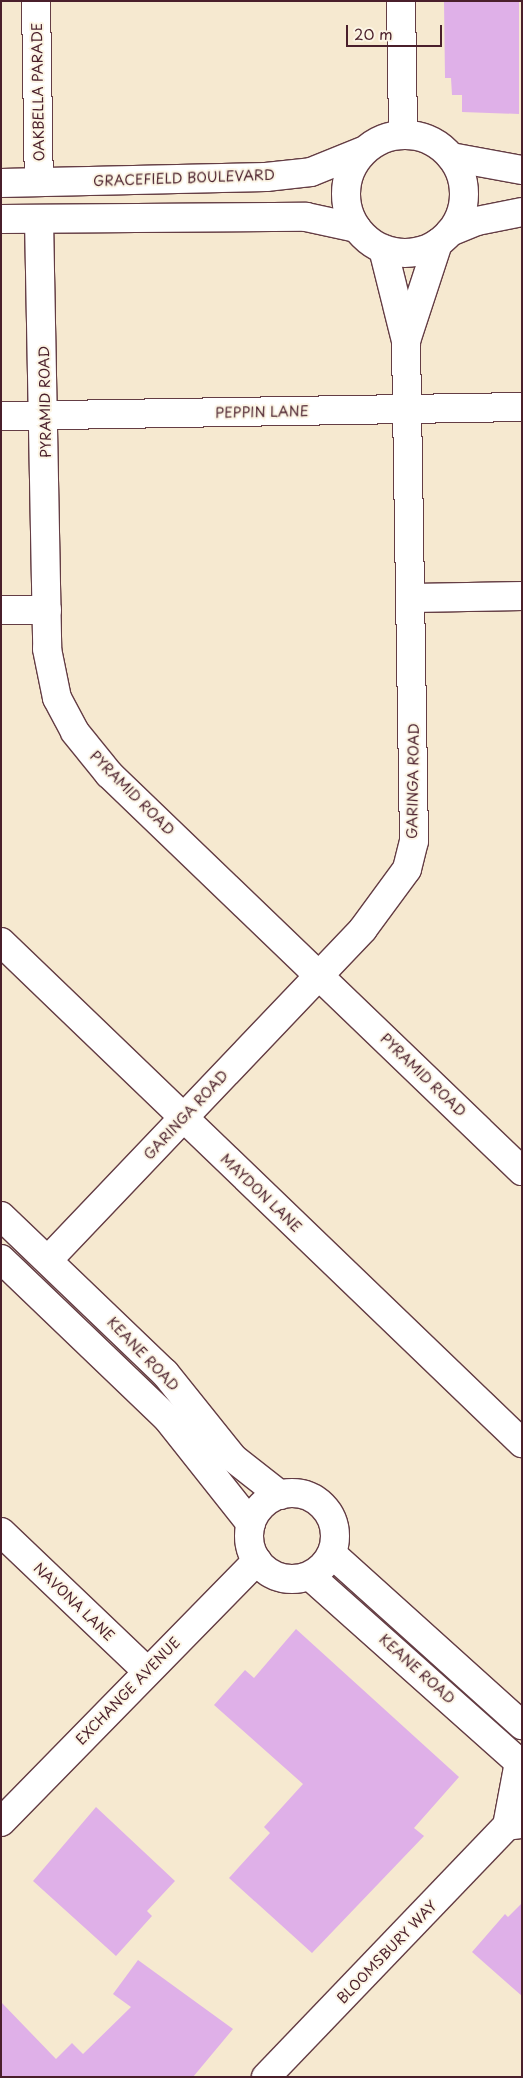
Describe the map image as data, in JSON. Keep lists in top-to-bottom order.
{
  "streets": {
    "street": [
      "OAKBELLA PARADE",
      "GRACEFIELD BOULEVARD",
      "PYRAMID ROAD",
      "PEPPIN LANE",
      "GARINGA ROAD",
      "MAYDON LANE",
      "KEANE ROAD",
      "NAVONA LANE",
      "EXCHANGE AVENUE",
      "BLOOMSBURY WAY"
    ]
  },
  "crossings": [
    ["OAKBELLA PARADE", "GRACEFIELD BOULEVARD"],
    ["GRACEFIELD BOULEVARD", "GARINGA ROAD"],
    ["PYRAMID ROAD", "PEPPIN LANE"],
    ["PYRAMID ROAD", "GARINGA ROAD"],
    ["PEPPIN LANE", "GARINGA ROAD"],
    ["GARINGA ROAD", "MAYDON LANE"],
    ["GARINGA ROAD", "KEANE ROAD"],
    ["KEANE ROAD", "EXCHANGE AVENUE"],
    ["KEANE ROAD", "BLOOMSBURY WAY"],
    ["NAVONA LANE", "EXCHANGE AVENUE"]
  ],
  "scale_bar": "20 m"
}
